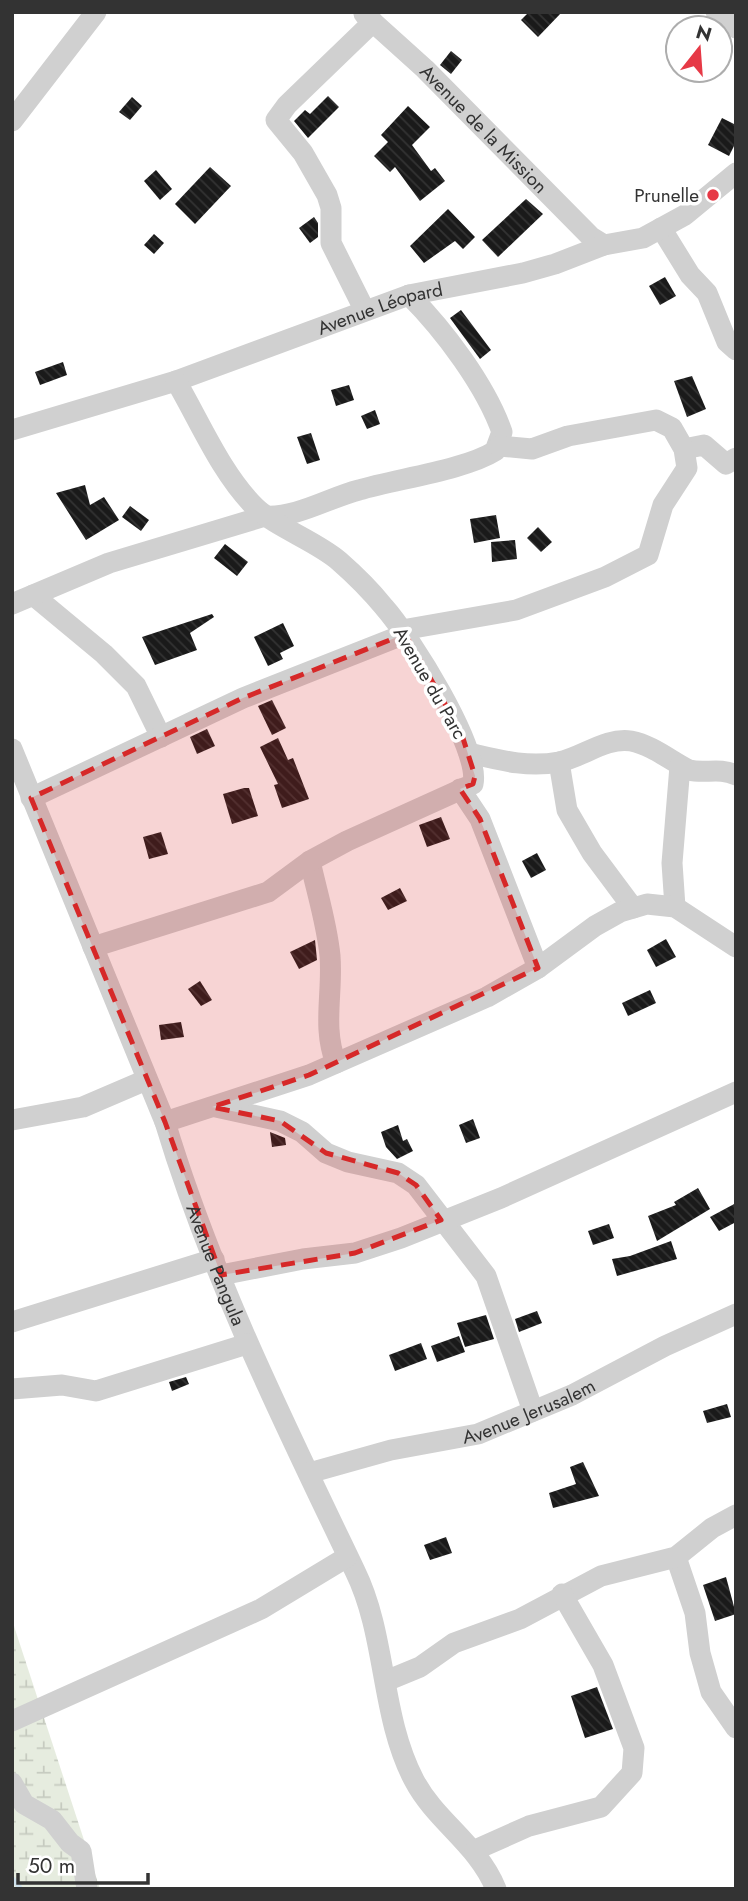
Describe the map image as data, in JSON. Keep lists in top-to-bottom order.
{
  "streets": {
    "street": [
      "Avenue de la Mission",
      "Avenue Léopard",
      "Avenue du Parc",
      "Avenue Pangula",
      "Avenue Jerusalem"
    ]
  },
  "crossings": [
    ["Avenue de la Mission", "Avenue Léopard"],
    ["Avenue Léopard", "Avenue du Parc"],
    ["Avenue Pangula", "Avenue Jerusalem"]
  ],
  "places": ["Prunelle"],
  "scale_bar": "50 m",
  "north": "top"
}
